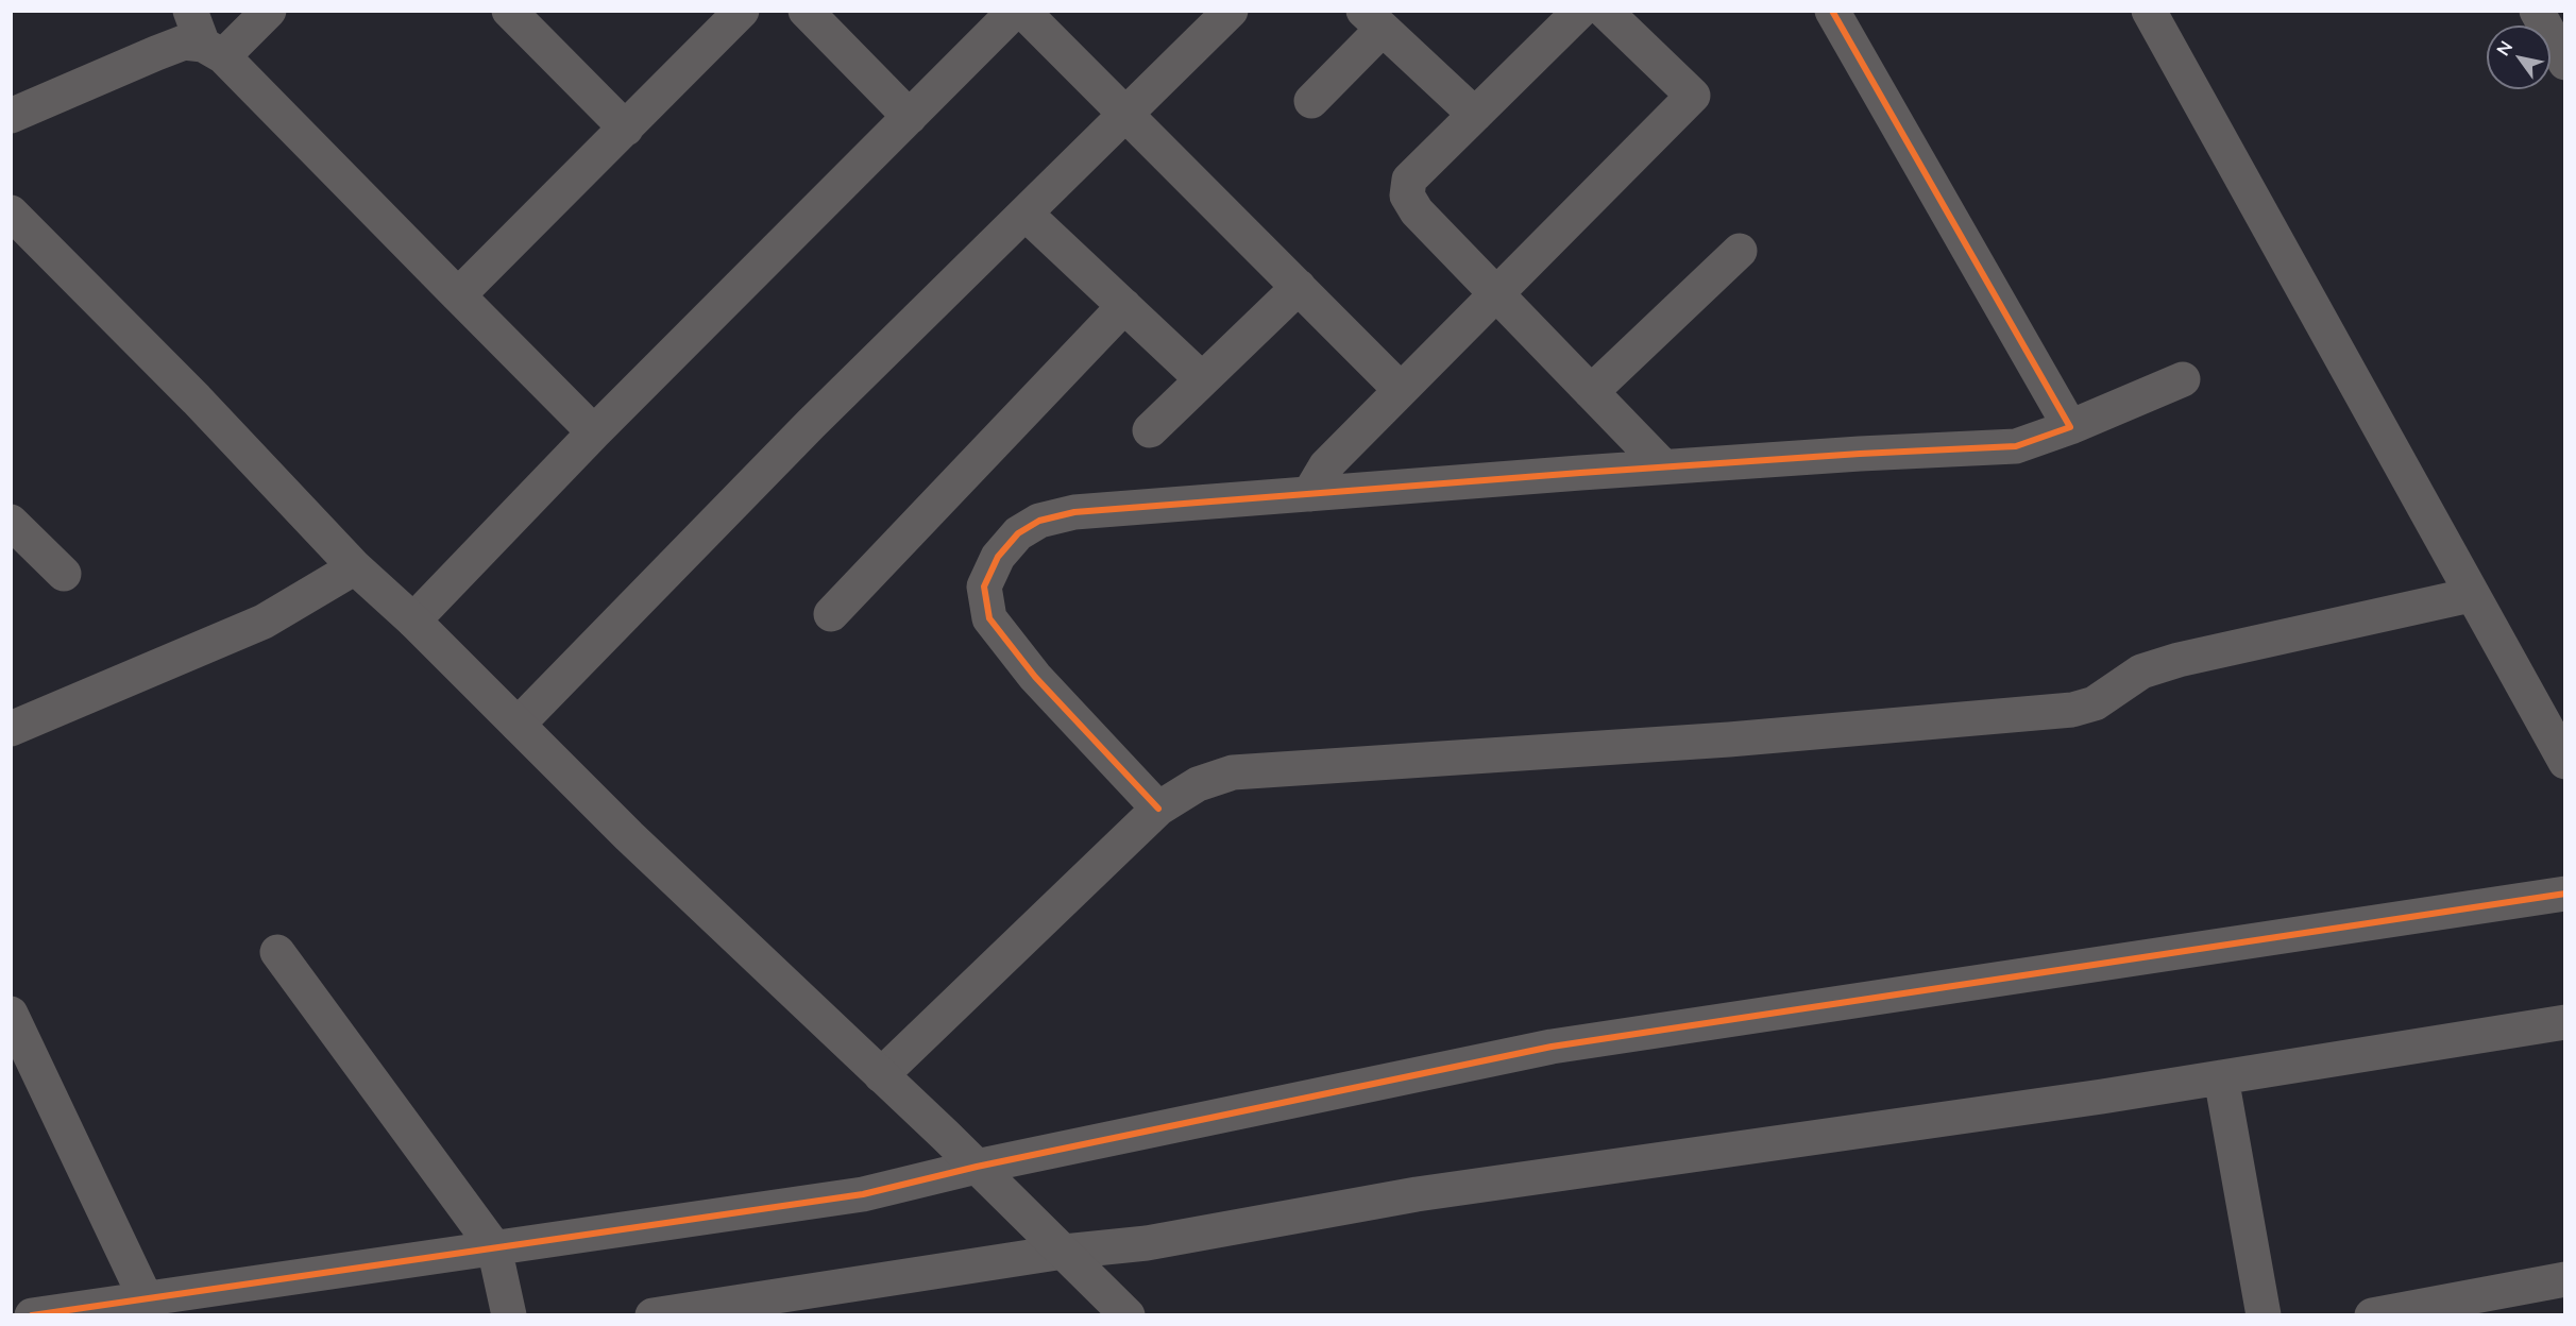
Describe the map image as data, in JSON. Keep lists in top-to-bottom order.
{
  "north": "top left"
}
